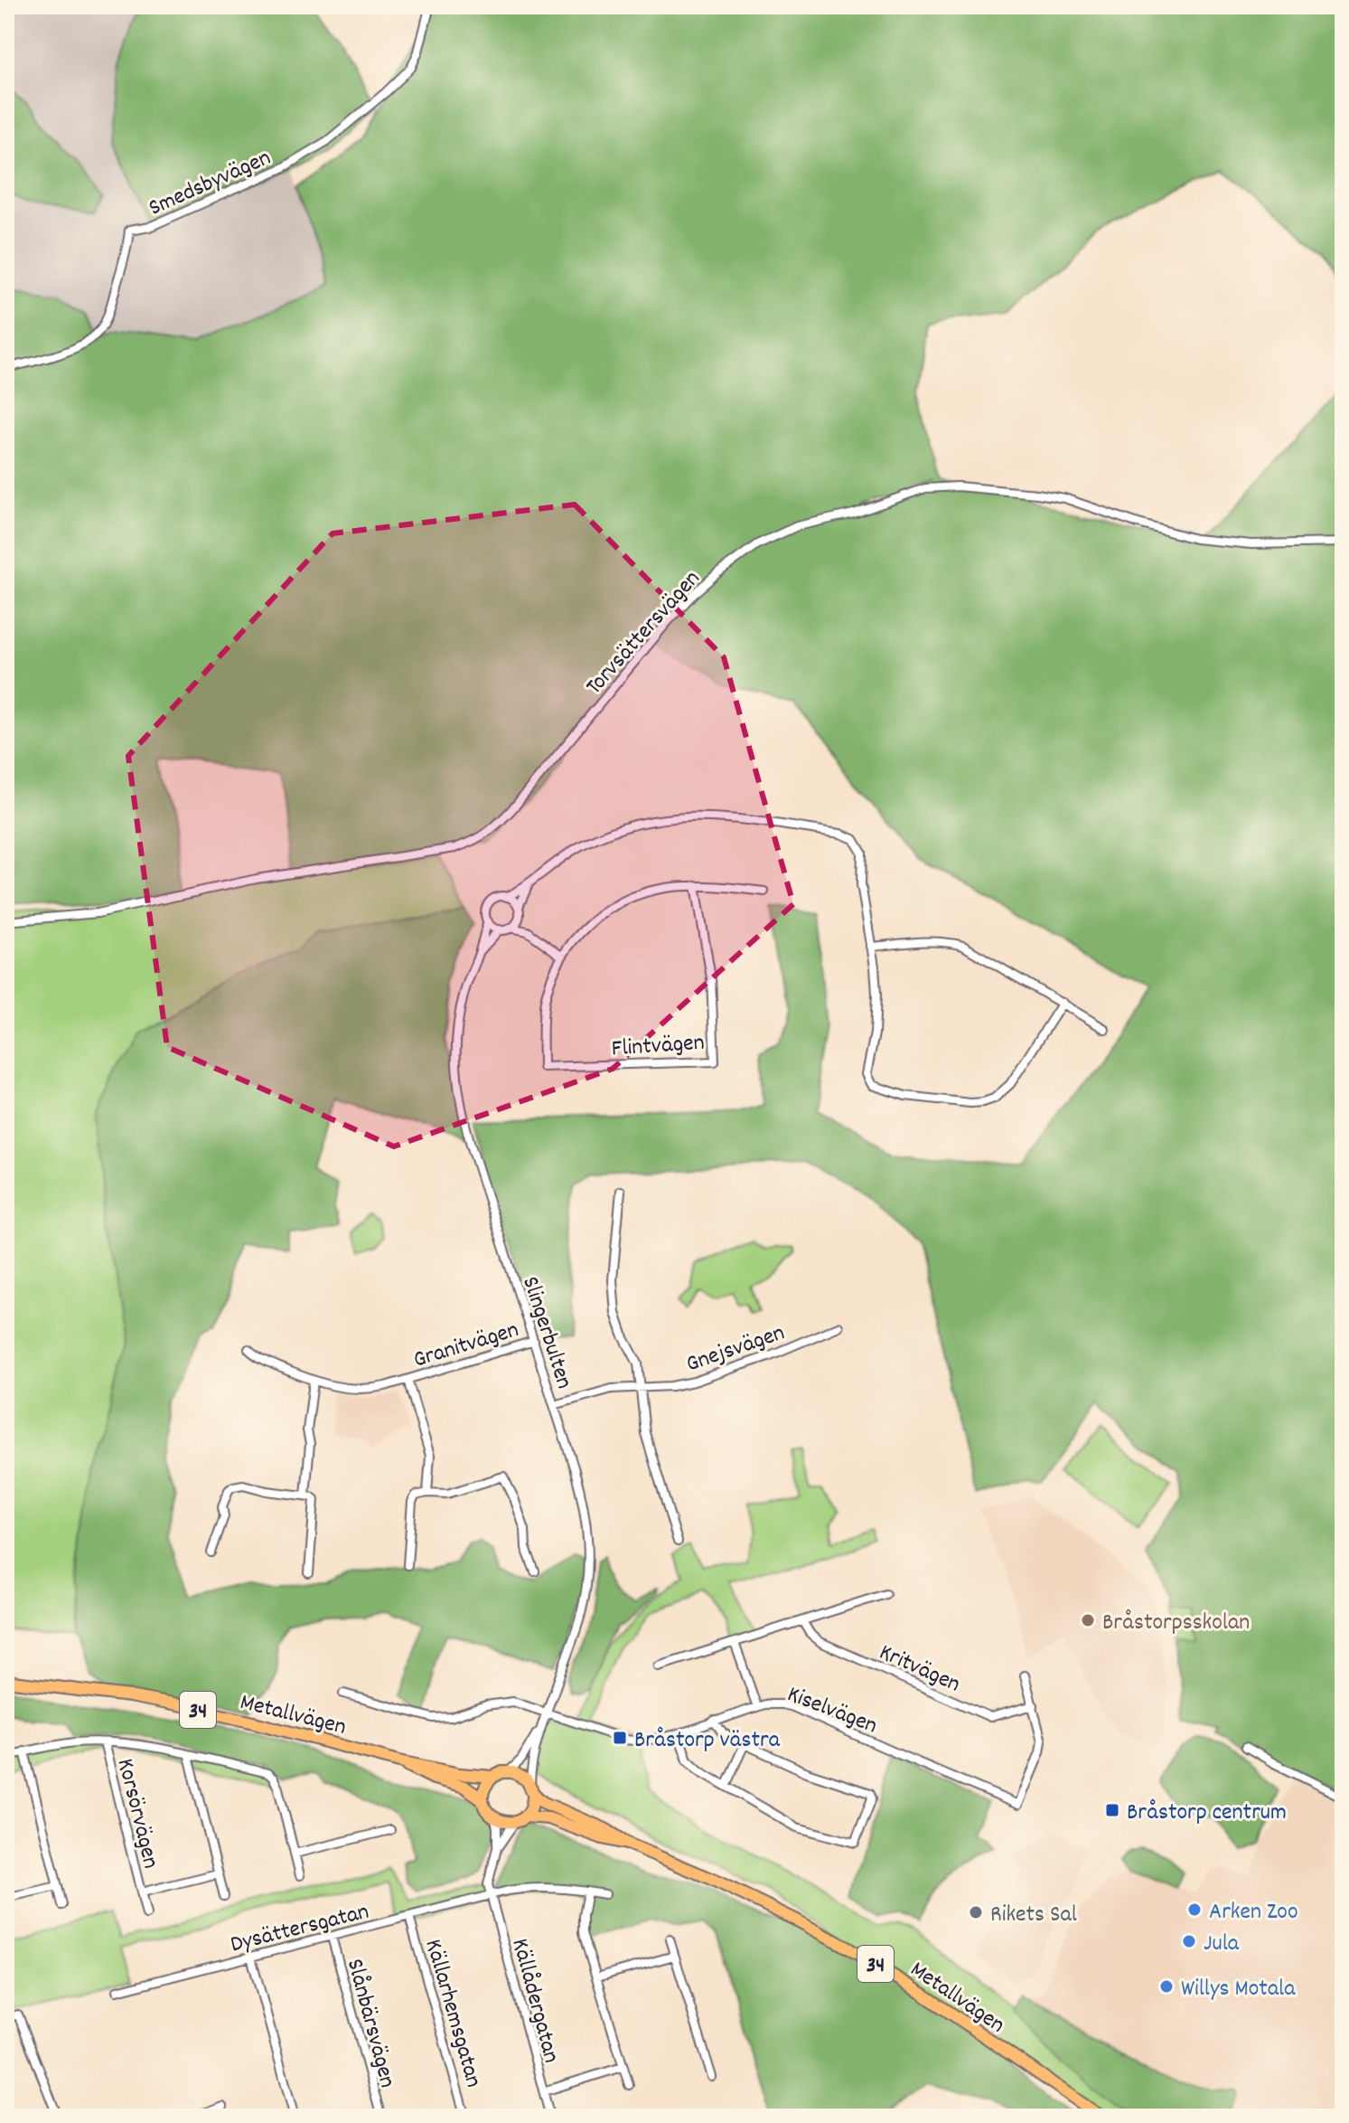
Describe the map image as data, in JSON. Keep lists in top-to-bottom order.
{
  "streets": {
    "main road": ["34", "Metallvägen"],
    "street": [
      "Smedsbyvägen",
      "Torvsättersvägen",
      "Flintvägen",
      "Slingerbulten",
      "Granitvägen",
      "Gnejsvägen",
      "Kritvägen",
      "Kiselvägen",
      "Korsörvägen",
      "Dysättersgatan",
      "Källådergatan",
      "Källarhemsgatan",
      "Slånbärsvägen"
    ]
  },
  "crossings": [
    ["Slingerbulten", "Granitvägen"],
    ["Slingerbulten", "Gnejsvägen"],
    ["Slingerbulten", "Kiselvägen"],
    ["Slingerbulten", "Metallvägen"],
    ["Kritvägen", "Kiselvägen"],
    ["Dysättersgatan", "Källådergatan"],
    ["Dysättersgatan", "Källarhemsgatan"],
    ["Dysättersgatan", "Slånbärsvägen"]
  ],
  "places": {
    "other": [
      "Bråstorpsskolan",
      "Arken Zoo",
      "Rikets Sal",
      "Jula",
      "Willys Motala"
    ],
    "transit": ["Bråstorp västra", "Bråstorp centrum"]
  }
}
